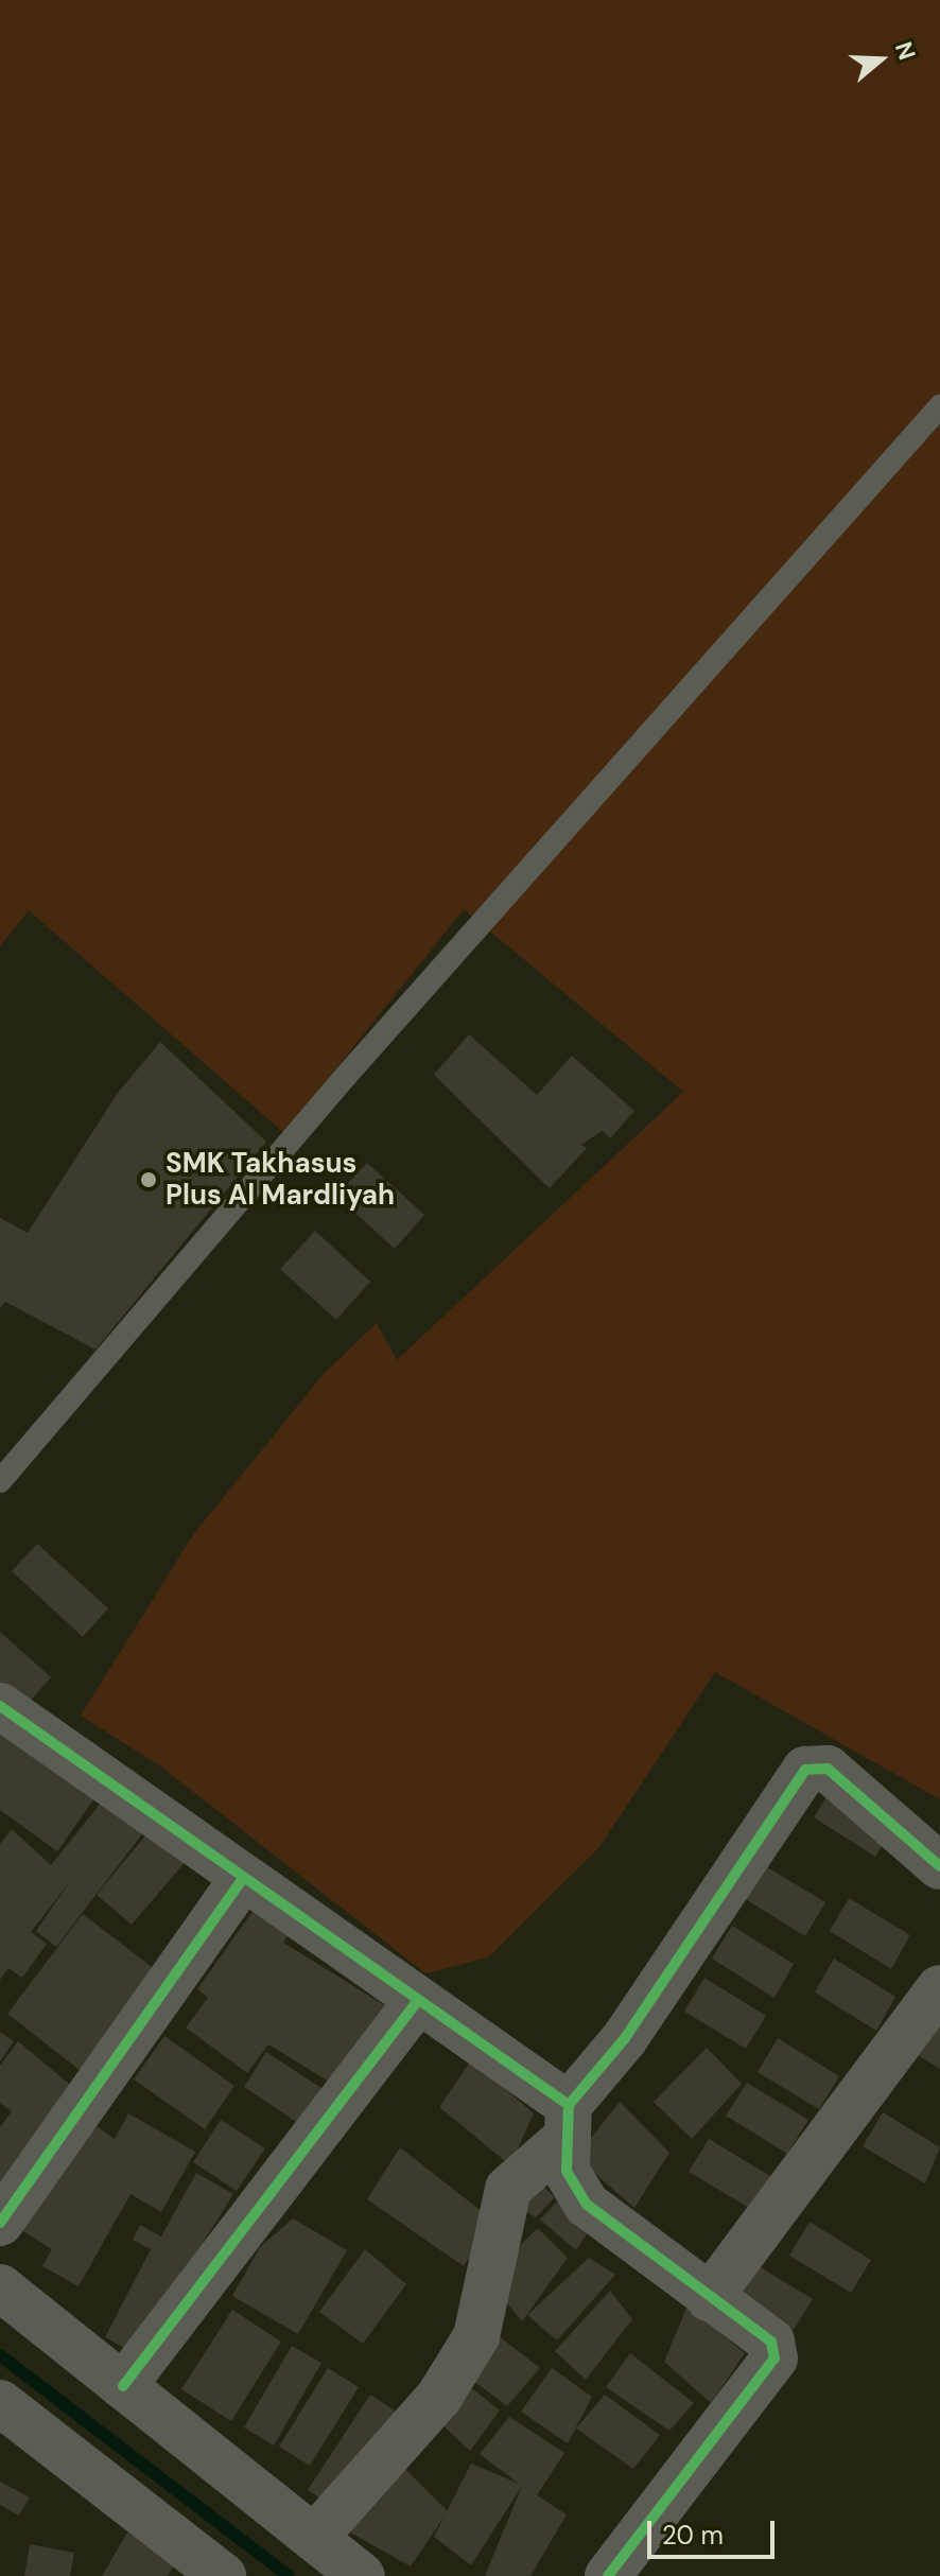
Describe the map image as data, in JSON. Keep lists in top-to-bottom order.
{
  "places": ["SMK Takhasus Plus Al Mardliyah"],
  "scale_bar": "20 m",
  "north": "right"
}
